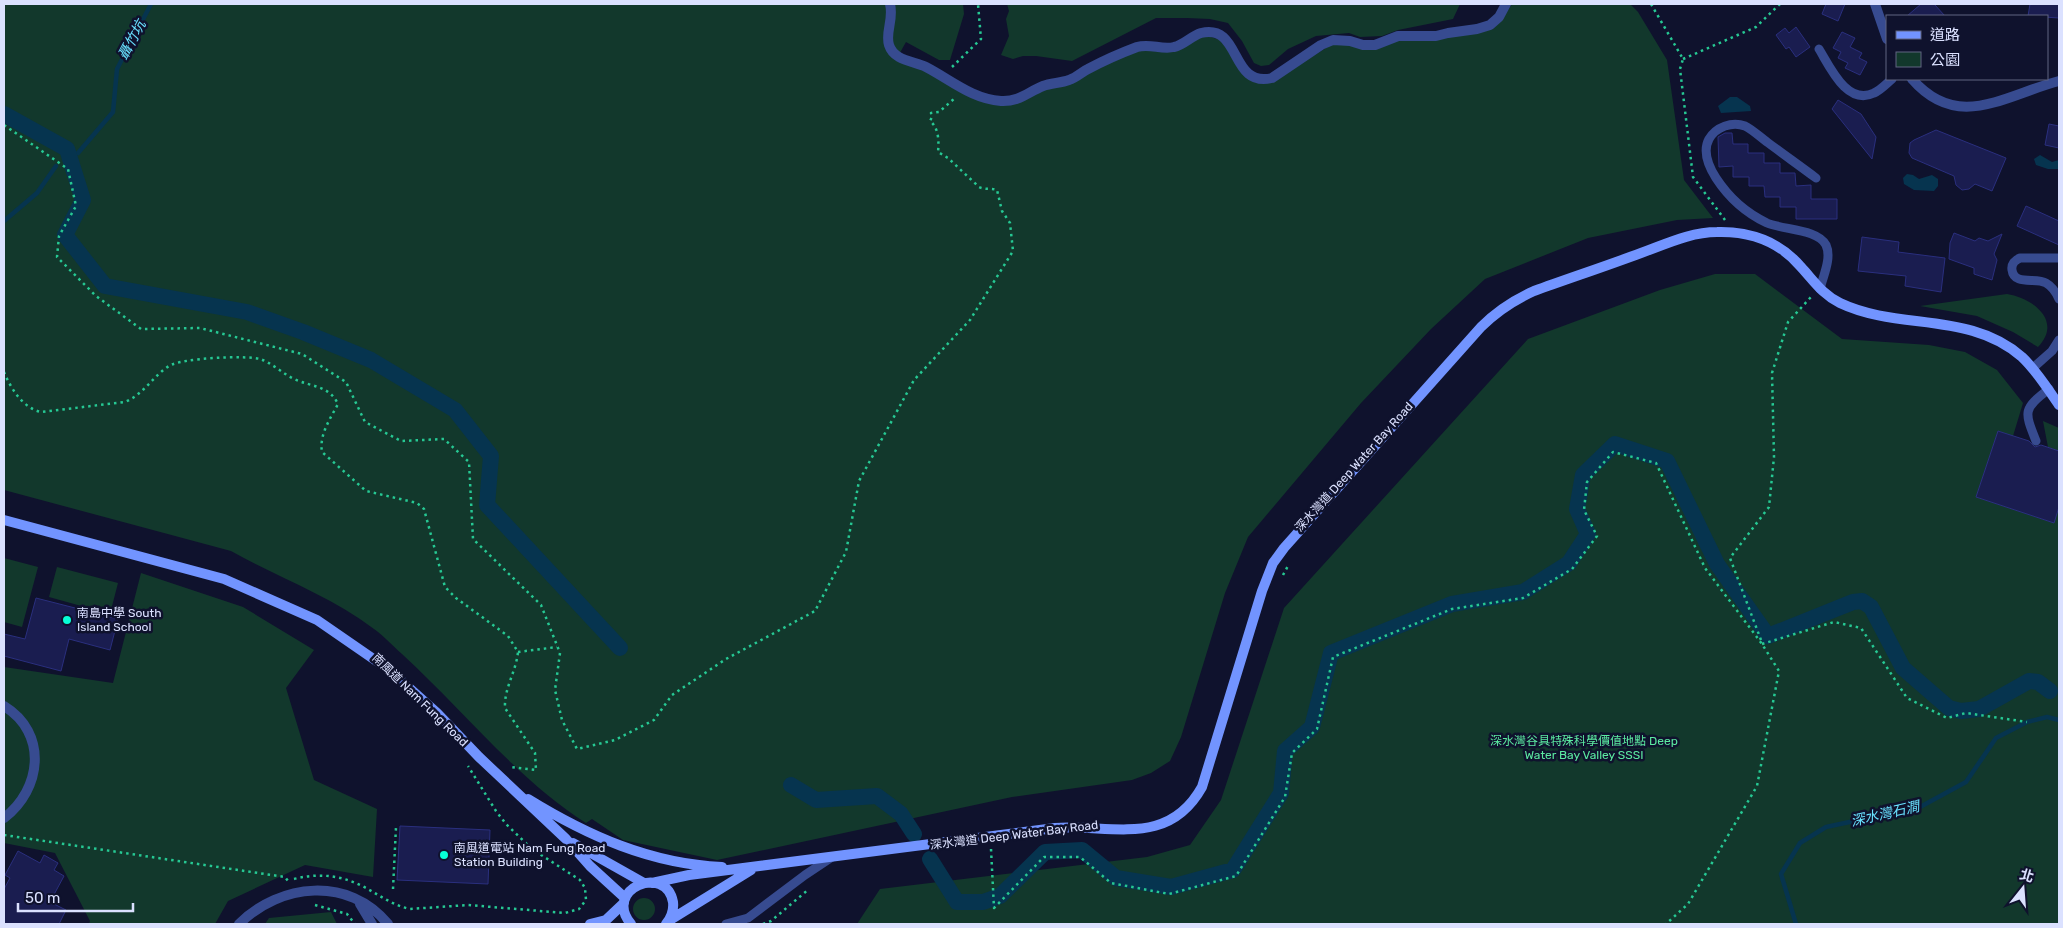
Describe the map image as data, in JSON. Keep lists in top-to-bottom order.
{
  "streets": {
    "main road": ["深水灣道 Deep Water Bay Road", "南風道 Nam Fung Road"]
  },
  "crossings": [
    ["深水灣道 Deep Water Bay Road", "南風道 Nam Fung Road"]
  ],
  "water": ["聶竹坑", "深水灣石澗"],
  "parks": ["深水灣谷具特殊科學價值地點 Deep Water Bay Valley SSSI"],
  "places": ["南島中學 South Island School", "南風道電站 Nam Fung Road Station Building"],
  "legend": ["道路", "公園"],
  "scale_bar": "50 m",
  "north": "top"
}
